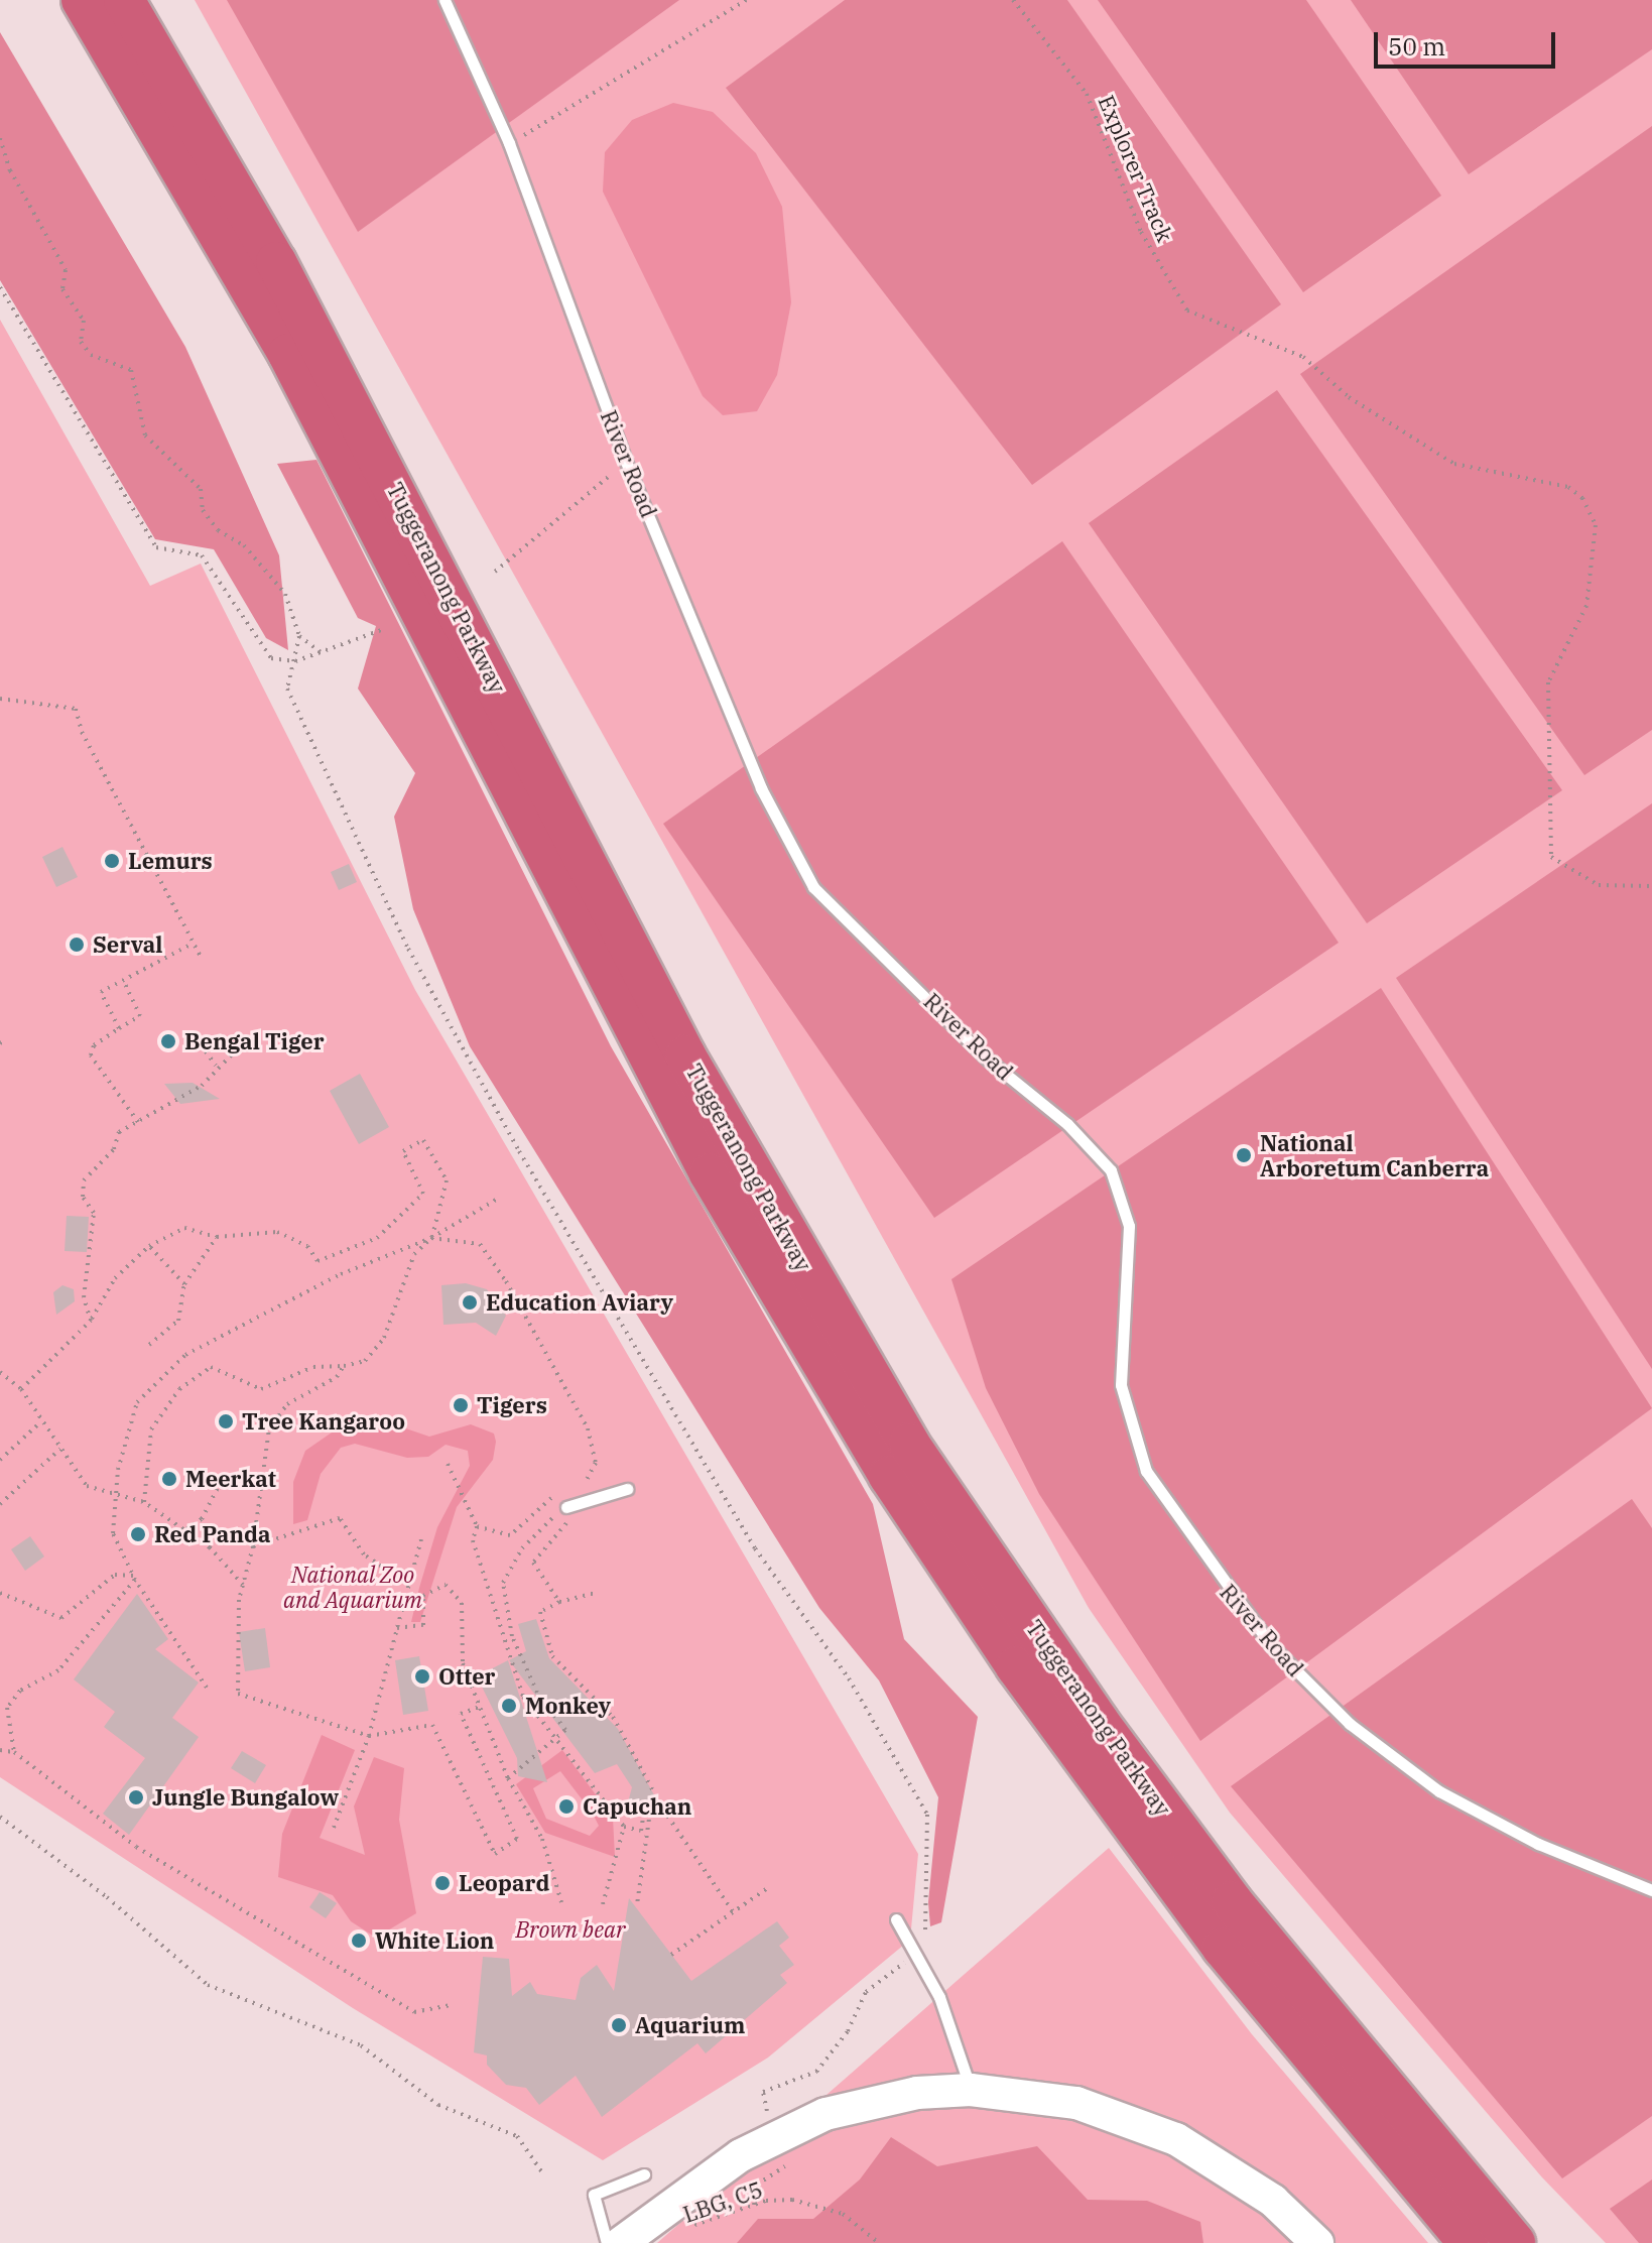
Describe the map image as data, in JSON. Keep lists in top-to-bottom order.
{
  "streets": {
    "highway": ["Tuggeranong Parkway"],
    "lane": ["River Road"],
    "path": ["Explorer Track", "LBG, C5"]
  },
  "parks": ["National Zoo and Aquarium", "Brown bear"],
  "places": [
    "Lemurs",
    "Serval",
    "Bengal Tiger",
    "National Arboretum Canberra",
    "Education Aviary",
    "Tigers",
    "Tree Kangaroo",
    "Meerkat",
    "Red Panda",
    "Otter",
    "Monkey",
    "Jungle Bungalow",
    "Capuchan",
    "Leopard",
    "White Lion",
    "Aquarium"
  ],
  "scale_bar": "50 m"
}
